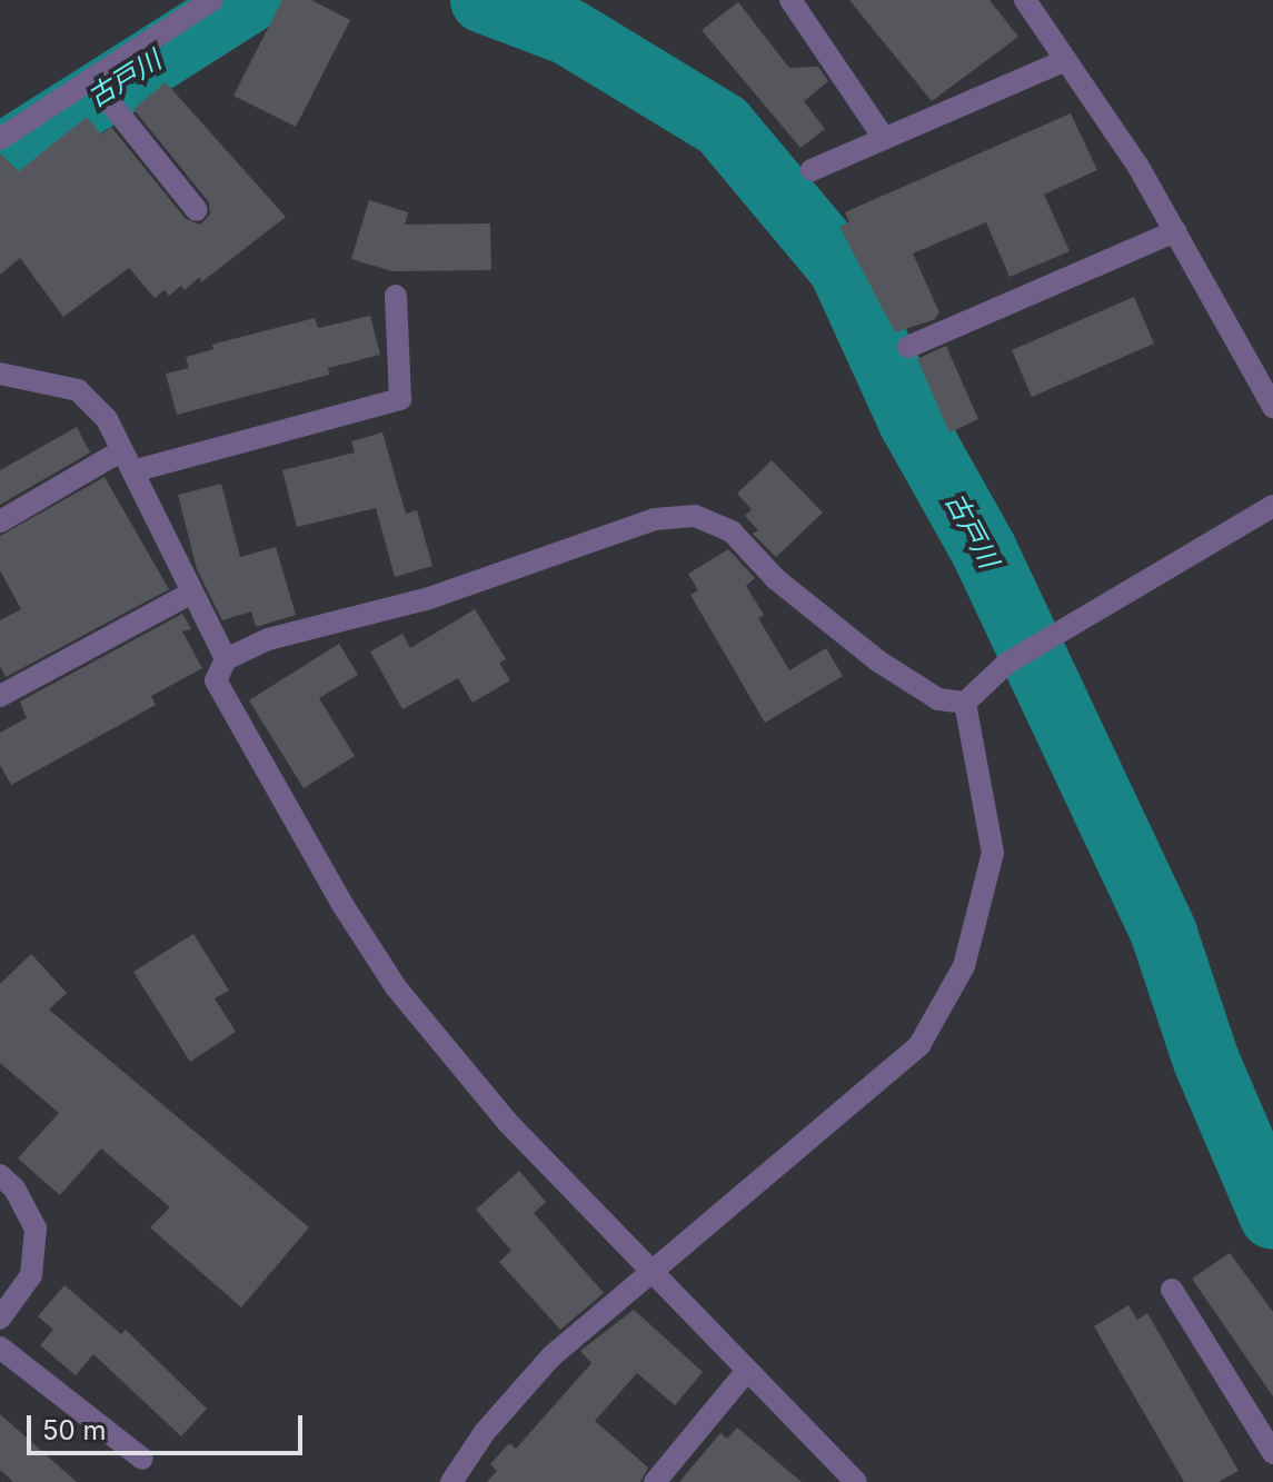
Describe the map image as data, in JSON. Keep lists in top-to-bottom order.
{
  "water": ["古戸川"],
  "scale_bar": "50 m"
}
